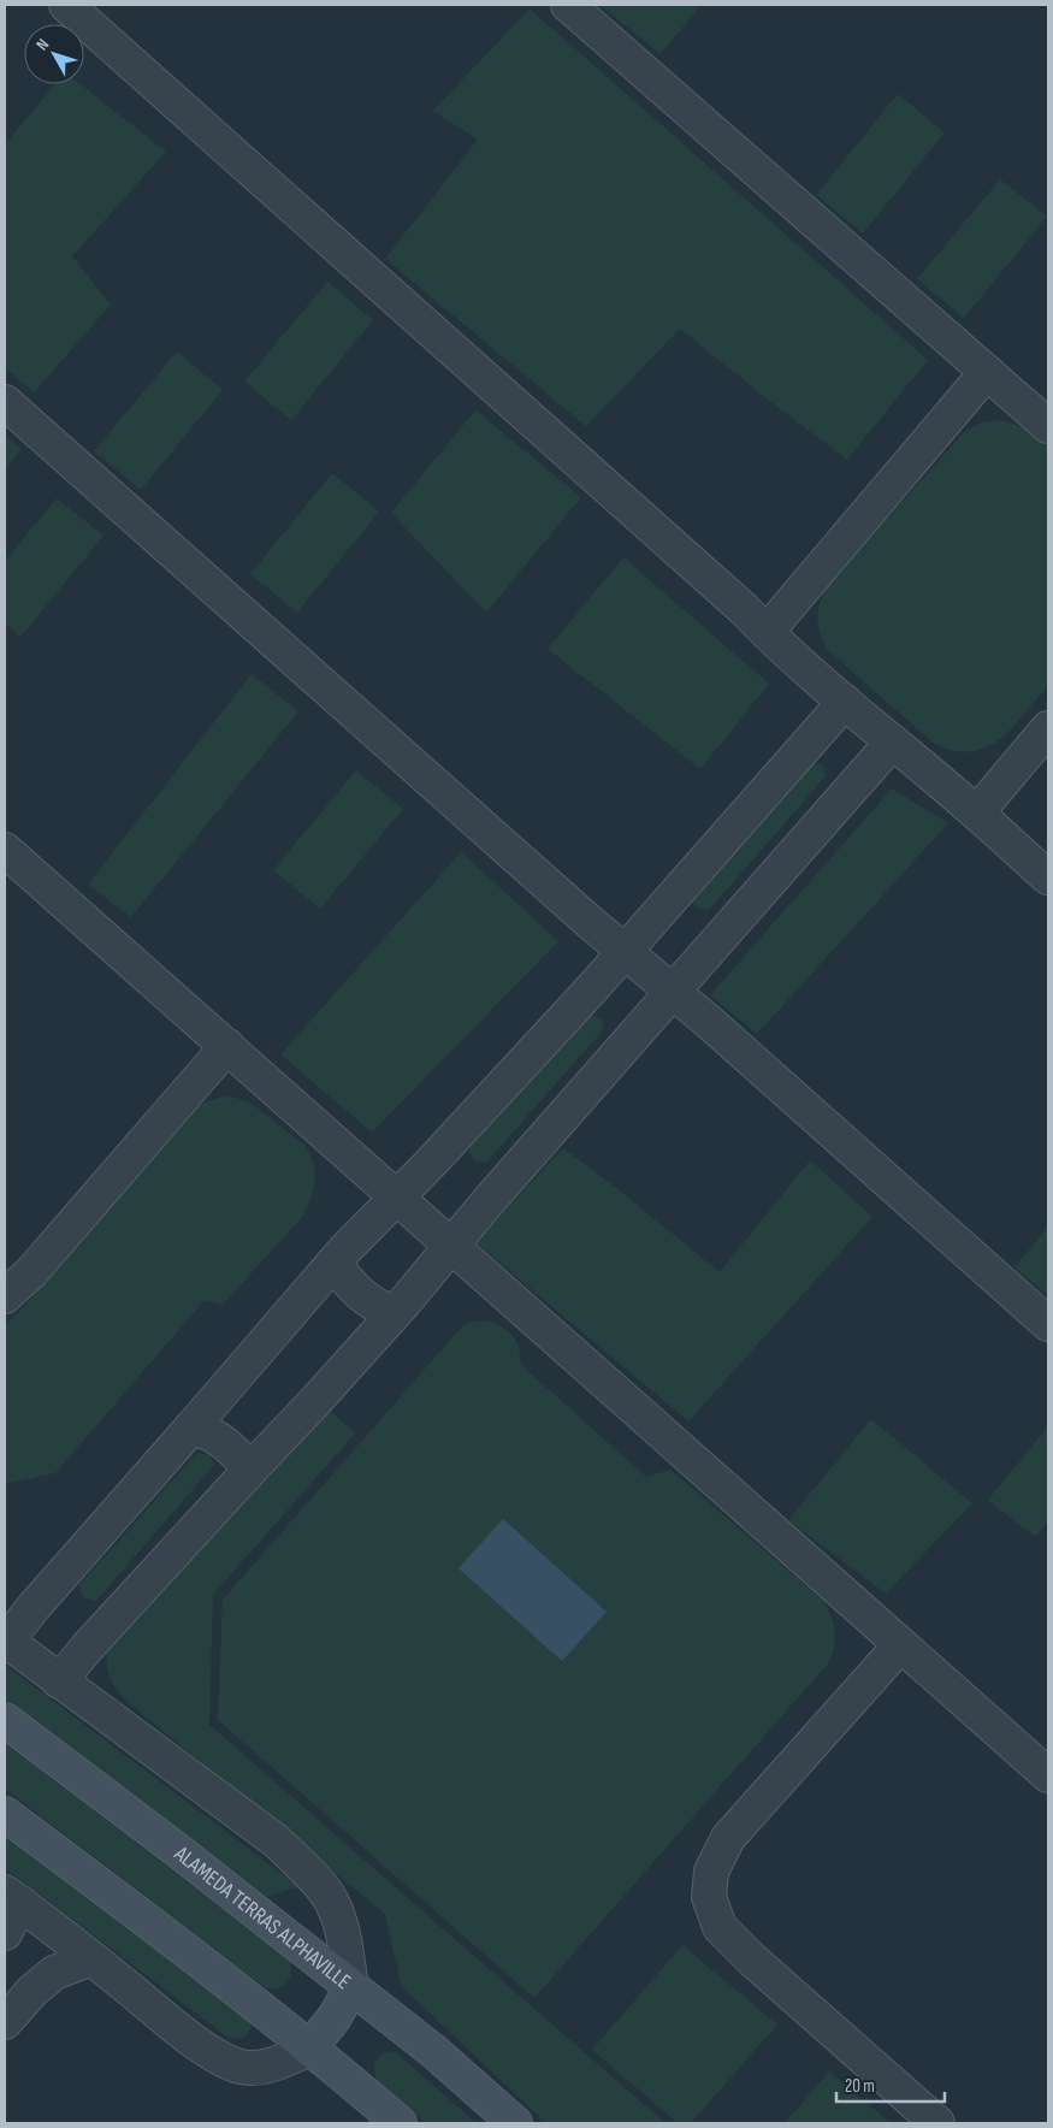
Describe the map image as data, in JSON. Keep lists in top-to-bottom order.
{
  "streets": {
    "street": ["ALAMEDA TERRAS ALPHAVILLE"]
  },
  "scale_bar": "20 m",
  "north": "top left"
}
